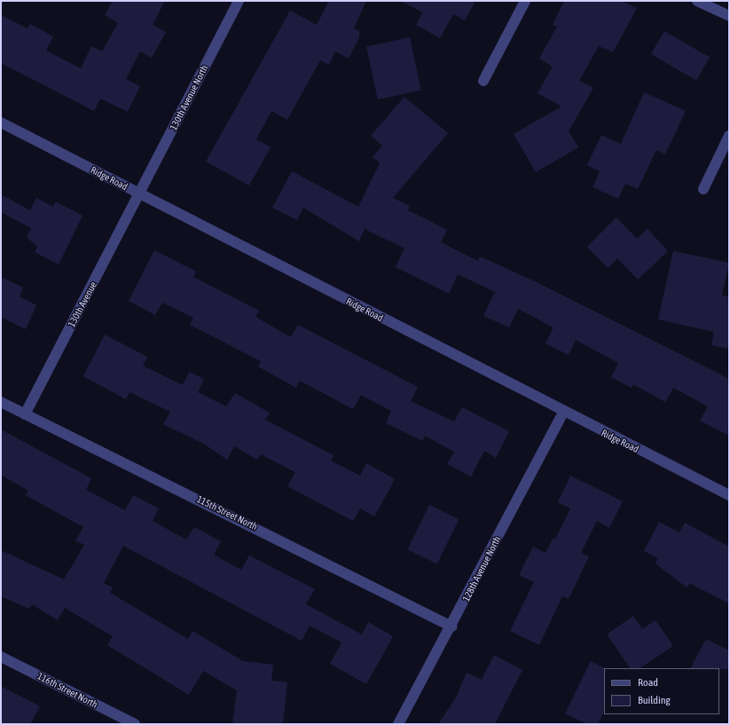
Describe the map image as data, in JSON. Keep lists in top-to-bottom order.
{
  "streets": {
    "street": [
      "130th Avenue North",
      "Ridge Road",
      "130th Avenue",
      "115th Street North",
      "128th Avenue North",
      "116th Street North"
    ]
  },
  "crossings": [
    ["130th Avenue North", "Ridge Road"],
    ["130th Avenue North", "130th Avenue"],
    ["Ridge Road", "130th Avenue"],
    ["Ridge Road", "128th Avenue North"],
    ["130th Avenue", "115th Street North"],
    ["115th Street North", "128th Avenue North"]
  ],
  "legend": ["Road", "Building"]
}
